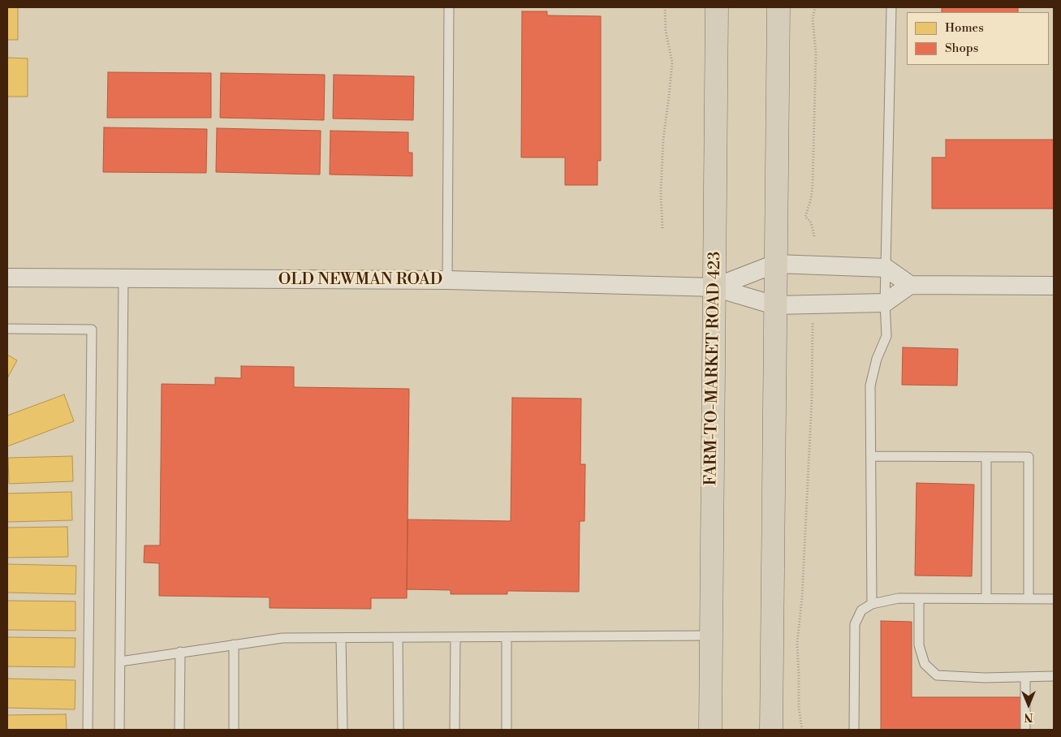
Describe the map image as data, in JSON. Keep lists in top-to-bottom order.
{
  "streets": {
    "main road": ["FARM-TO-MARKET ROAD 423"],
    "street": ["OLD NEWMAN ROAD"]
  },
  "crossings": [
    ["OLD NEWMAN ROAD", "FARM-TO-MARKET ROAD 423"]
  ],
  "legend": ["Homes", "Shops"],
  "north": "bottom"
}
